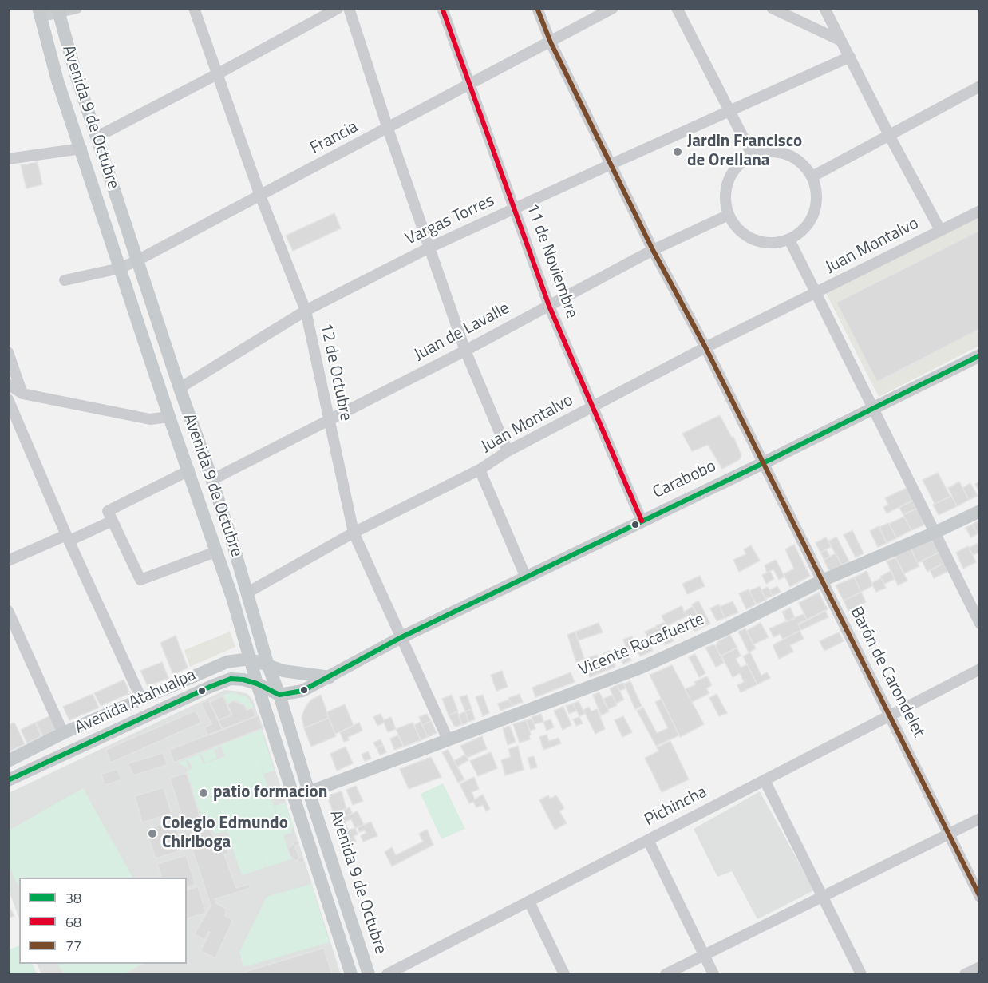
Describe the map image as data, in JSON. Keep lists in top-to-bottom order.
{
  "streets": {
    "main road": [
      "Avenida 9 de Octubre",
      "Carabobo",
      "Vicente Rocafuerte",
      "Avenida Atahualpa"
    ],
    "street": [
      "Francia",
      "Vargas Torres",
      "Juan Montalvo",
      "11 de Noviembre",
      "Juan de Lavalle",
      "12 de Octubre",
      "Barón de Carondelet",
      "Pichincha"
    ]
  },
  "crossings": [
    ["Avenida 9 de Octubre", "Francia"],
    ["Avenida 9 de Octubre", "Vargas Torres"],
    ["Avenida 9 de Octubre", "Juan Montalvo"],
    ["Avenida 9 de Octubre", "Juan de Lavalle"],
    ["Avenida 9 de Octubre", "Carabobo"],
    ["Avenida 9 de Octubre", "Vicente Rocafuerte"],
    ["Avenida 9 de Octubre", "Avenida Atahualpa"],
    ["Francia", "11 de Noviembre"],
    ["Francia", "12 de Octubre"],
    ["Vargas Torres", "11 de Noviembre"],
    ["Vargas Torres", "12 de Octubre"],
    ["Juan Montalvo", "11 de Noviembre"],
    ["Juan Montalvo", "12 de Octubre"],
    ["Juan Montalvo", "Barón de Carondelet"],
    ["11 de Noviembre", "Juan de Lavalle"],
    ["11 de Noviembre", "Carabobo"],
    ["Juan de Lavalle", "12 de Octubre"],
    ["12 de Octubre", "Carabobo"],
    ["12 de Octubre", "Vicente Rocafuerte"],
    ["Carabobo", "Barón de Carondelet"],
    ["Carabobo", "Avenida Atahualpa"],
    ["Vicente Rocafuerte", "Barón de Carondelet"],
    ["Barón de Carondelet", "Pichincha"]
  ],
  "places": ["Jardin Francisco de Orellana", "patio formacion", "Colegio Edmundo Chiriboga"],
  "lines": ["transit line 68", "transit line 77", "transit line 38"],
  "legend": ["38", "68", "77"]
}
